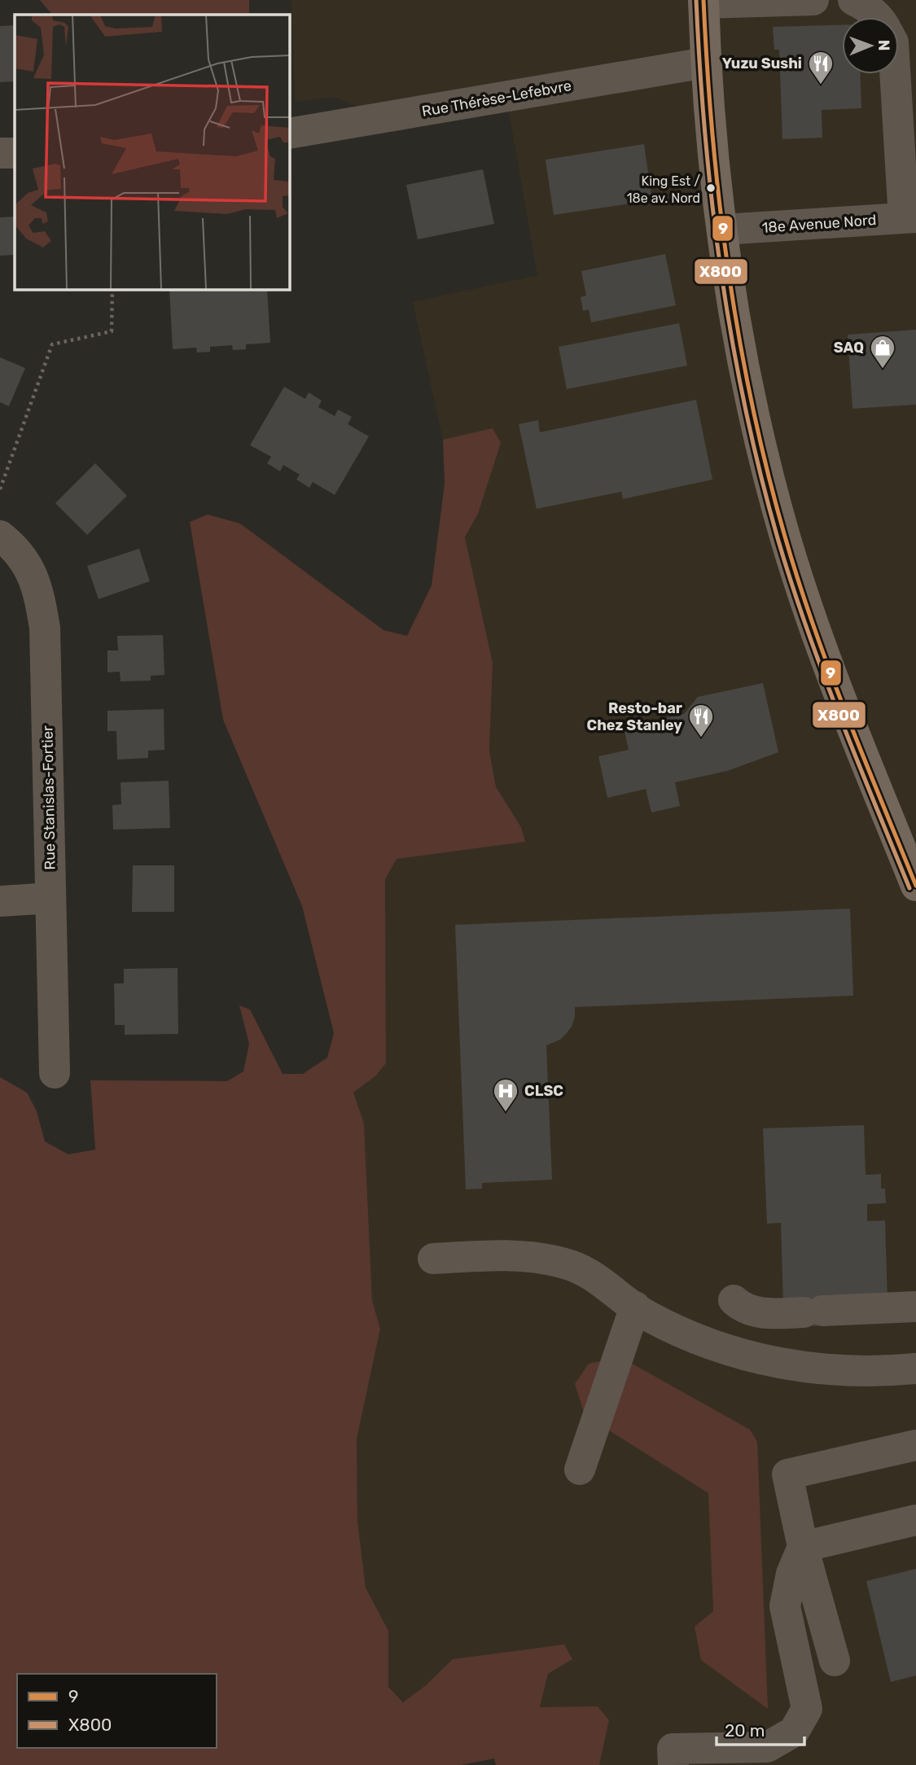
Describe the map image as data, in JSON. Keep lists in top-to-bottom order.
{
  "streets": {
    "street": ["Rue Thérèse-Lefebvre", "18e Avenue Nord", "Rue Stanislas-Fortier"]
  },
  "places": {
    "restaurant": ["Yuzu Sushi", "Resto-bar Chez Stanley"],
    "other": ["King Est / 18e av. Nord"],
    "shop": ["SAQ"],
    "hospital": ["CLSC"]
  },
  "lines": ["transit line 9", "transit line X800"],
  "legend": ["9", "X800"],
  "scale_bar": "20 m",
  "north": "right"
}
